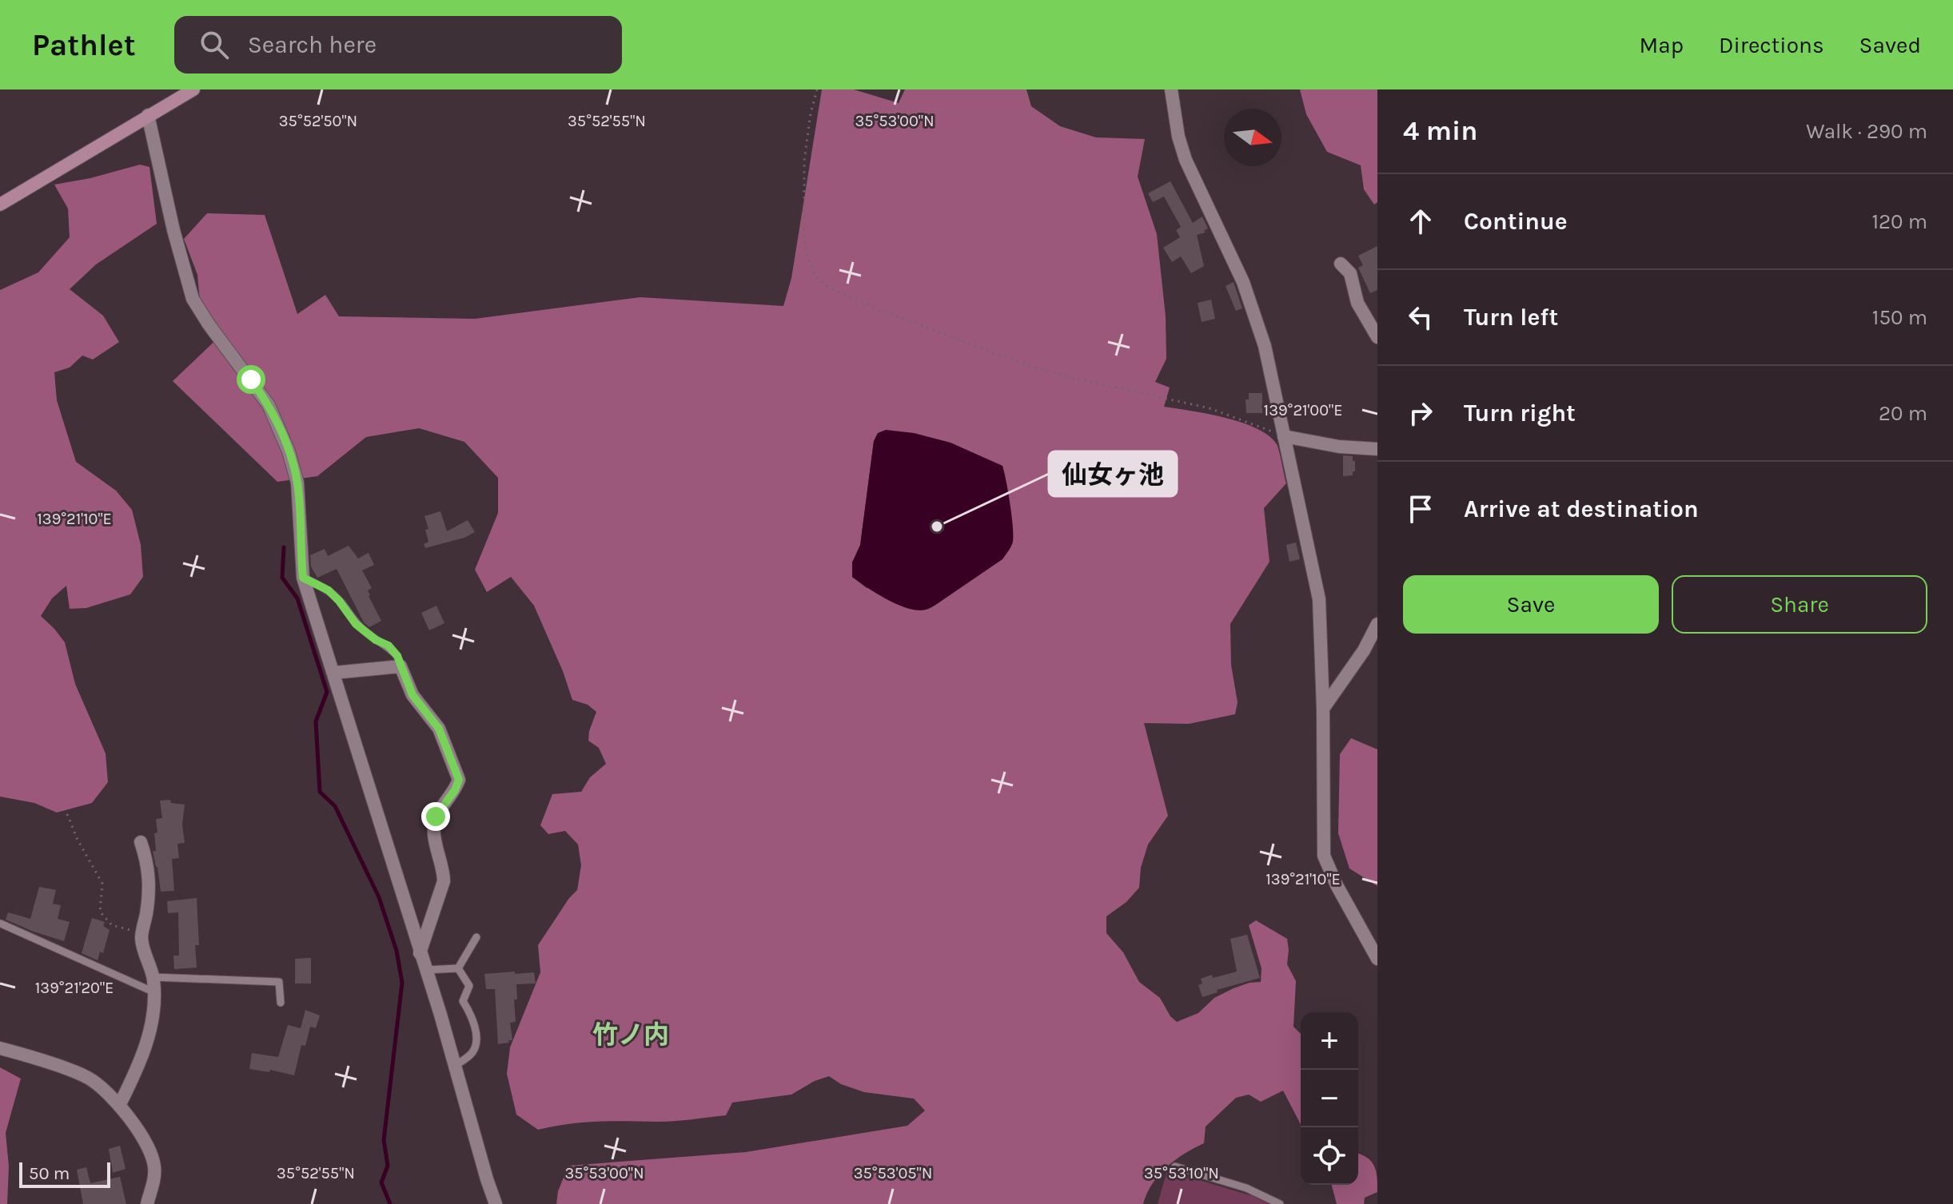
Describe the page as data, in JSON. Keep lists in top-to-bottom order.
{
  "districts": ["竹ノ内"],
  "places": ["仙女ヶ池"],
  "scale_bar": "50 m",
  "north": "right",
  "page": {
    "header": "Pathlet",
    "search": "Search here",
    "nav": ["Map", "Directions", "Saved"],
    "heading": ["4 min", "Walk · 290 m"],
    "list": [
      ["Continue", "120 m"],
      ["Turn left", "150 m"],
      ["Turn right", "20 m"],
      "Arrive at destination"
    ],
    "buttons": ["Save", "Share"],
    "map_buttons": ["+", "−"],
    "scale": "50 m"
  },
  "coordinates": [
    "35°52'50\"N",
    "35°52'55\"N",
    "35°53'00\"N",
    "139°21'00\"E",
    "139°21'10\"E",
    "139°21'20\"E",
    "35°53'05\"N",
    "35°53'10\"N"
  ]
}
